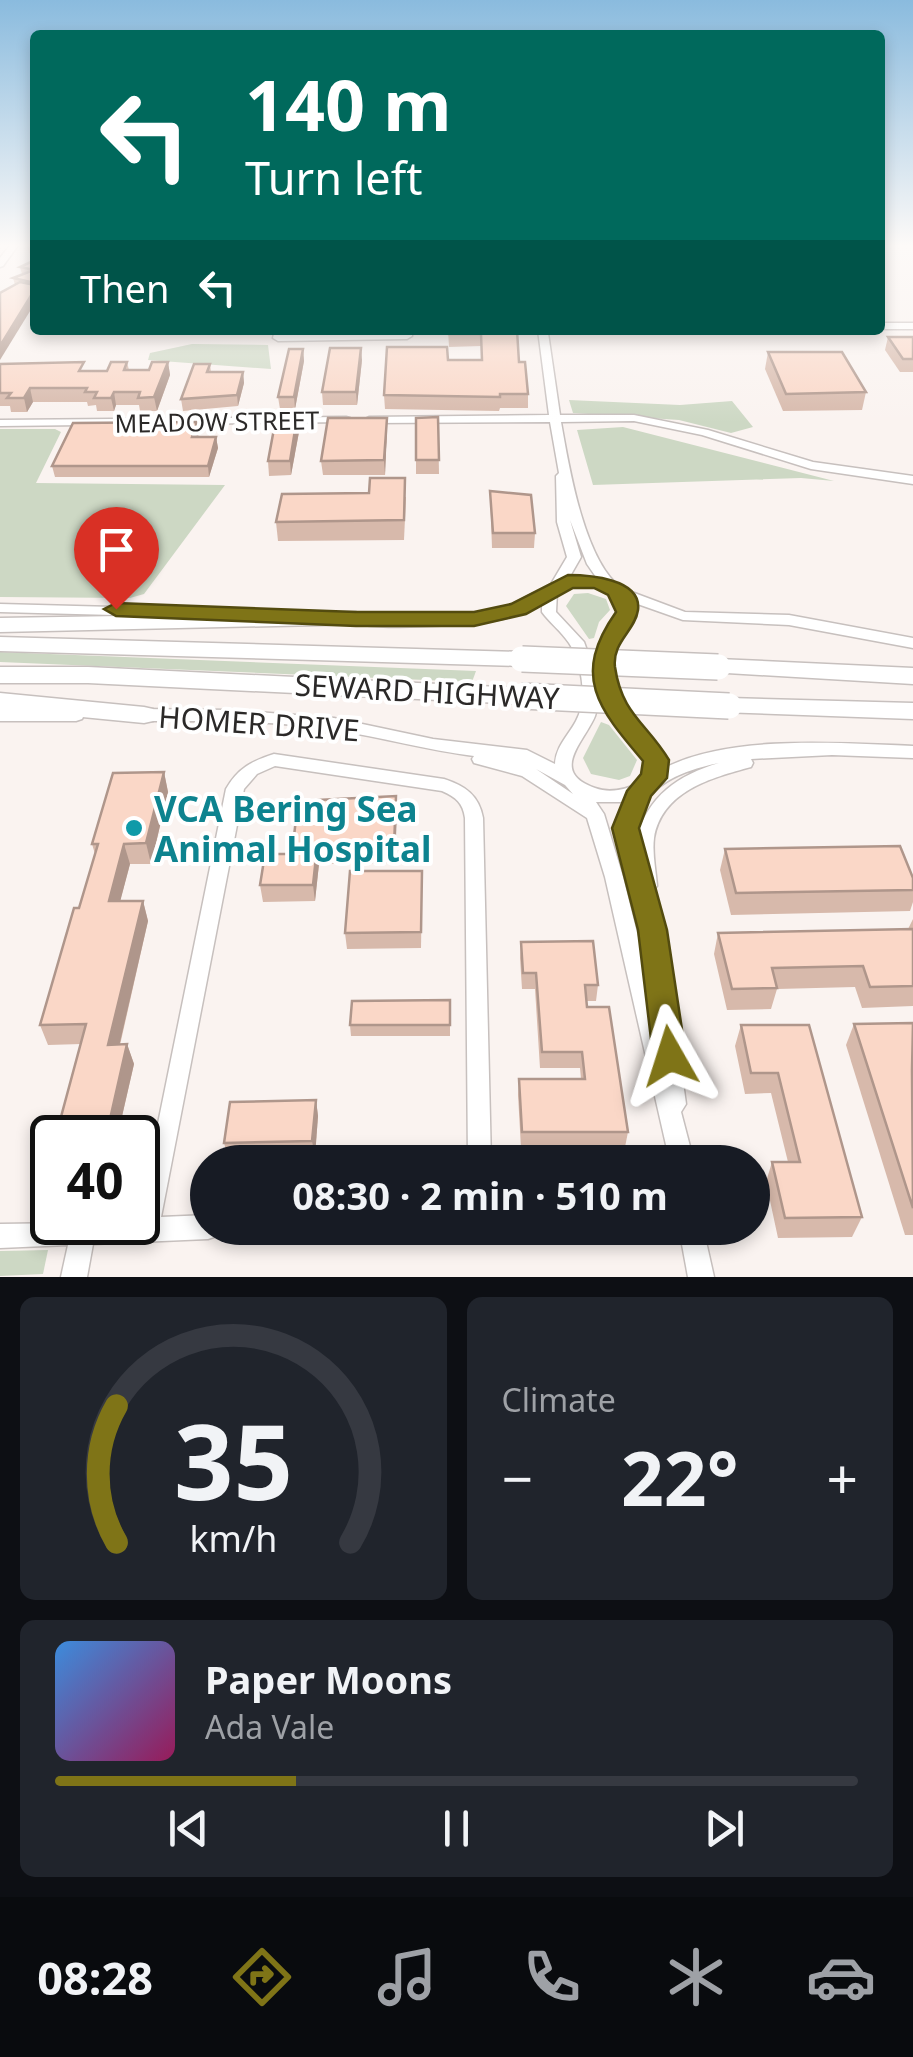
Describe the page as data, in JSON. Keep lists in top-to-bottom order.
{
  "streets": {
    "highway": ["SEWARD HIGHWAY"],
    "street": ["MEADOW STREET", "HOMER DRIVE"]
  },
  "places": ["VCA Bering Sea Animal Hospital"],
  "page": {
    "turn": ["140 m", "Turn left"],
    "then": "Then",
    "limit": "40",
    "trip": "08:30 · 2 min · 510 m",
    "tile": "Climate",
    "heat": ["−", "22°", "+"],
    "song": ["Paper Moons", "Ada Vale"],
    "tabs": "08:28",
    "gauge": ["35", "km/h"]
  }
}
